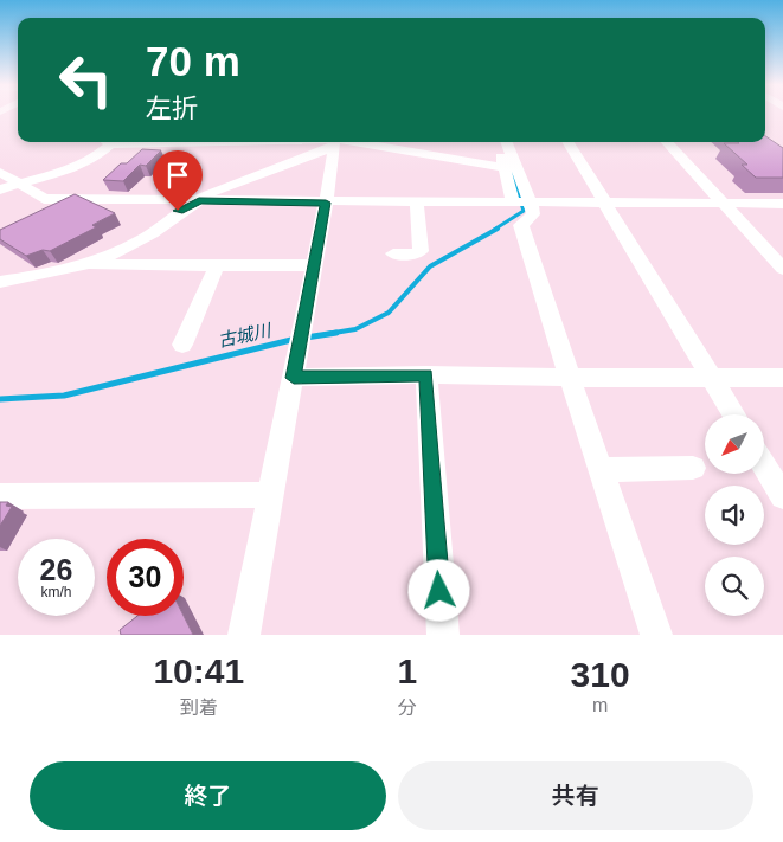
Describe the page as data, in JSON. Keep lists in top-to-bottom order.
{
  "water": ["古城川"],
  "north": "bottom left",
  "page": {
    "turn": ["70 m", "左折"],
    "speed": "26 km/h",
    "limit": "30",
    "eta": [
      "10:41",
      "到着",
      "1",
      "分",
      "310",
      "m"
    ],
    "buttons": ["終了", "共有"]
  }
}
